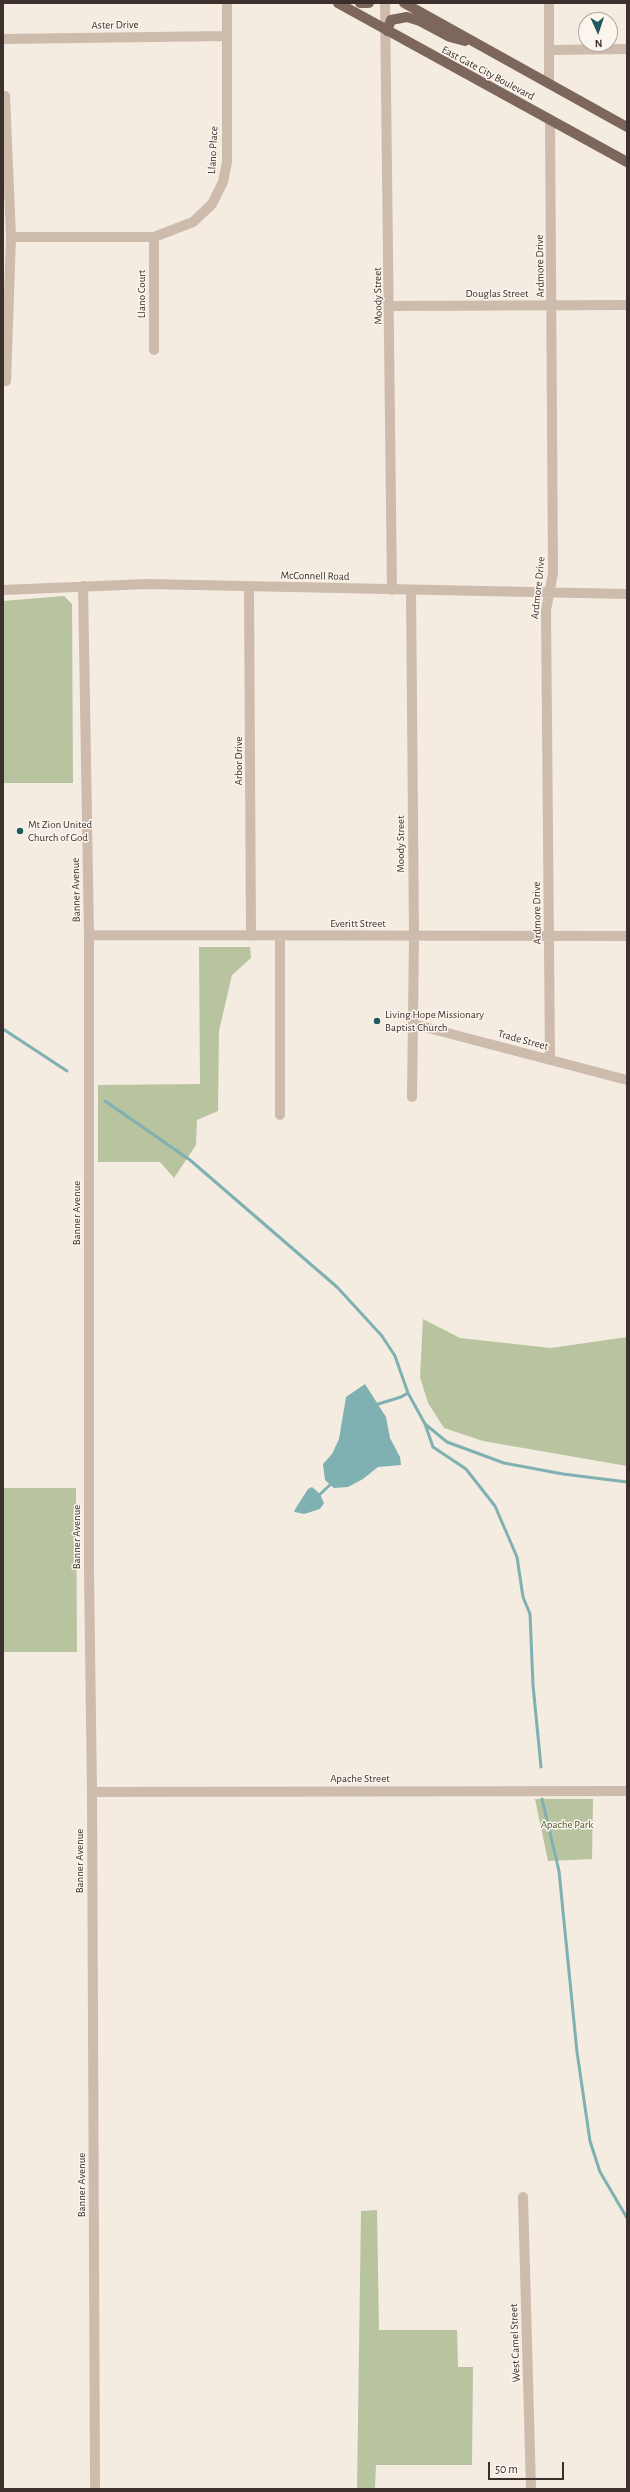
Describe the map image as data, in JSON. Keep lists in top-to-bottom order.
{
  "streets": {
    "main road": ["East Gate City Boulevard"],
    "street": [
      "Aster Drive",
      "Llano Place",
      "Ardmore Drive",
      "Llano Court",
      "Douglas Street",
      "Moody Street",
      "McConnell Road",
      "Arbor Drive",
      "Banner Avenue",
      "Everitt Street",
      "Trade Street",
      "Apache Street",
      "West Camel Street"
    ]
  },
  "crossings": [
    ["Aster Drive", "Llano Place"],
    ["East Gate City Boulevard", "Ardmore Drive"],
    ["East Gate City Boulevard", "Moody Street"],
    ["Llano Place", "Llano Court"],
    ["Ardmore Drive", "Douglas Street"],
    ["Ardmore Drive", "McConnell Road"],
    ["Ardmore Drive", "Everitt Street"],
    ["Ardmore Drive", "Trade Street"],
    ["Douglas Street", "Moody Street"],
    ["Moody Street", "McConnell Road"],
    ["Moody Street", "Everitt Street"],
    ["Moody Street", "Trade Street"],
    ["McConnell Road", "Arbor Drive"],
    ["McConnell Road", "Banner Avenue"],
    ["Arbor Drive", "Everitt Street"],
    ["Banner Avenue", "Everitt Street"],
    ["Banner Avenue", "Apache Street"]
  ],
  "parks": ["Apache Park"],
  "places": ["Mt Zion United Church of God", "Living Hope Missionary Baptist Church"],
  "scale_bar": "50 m",
  "north": "bottom"
}
